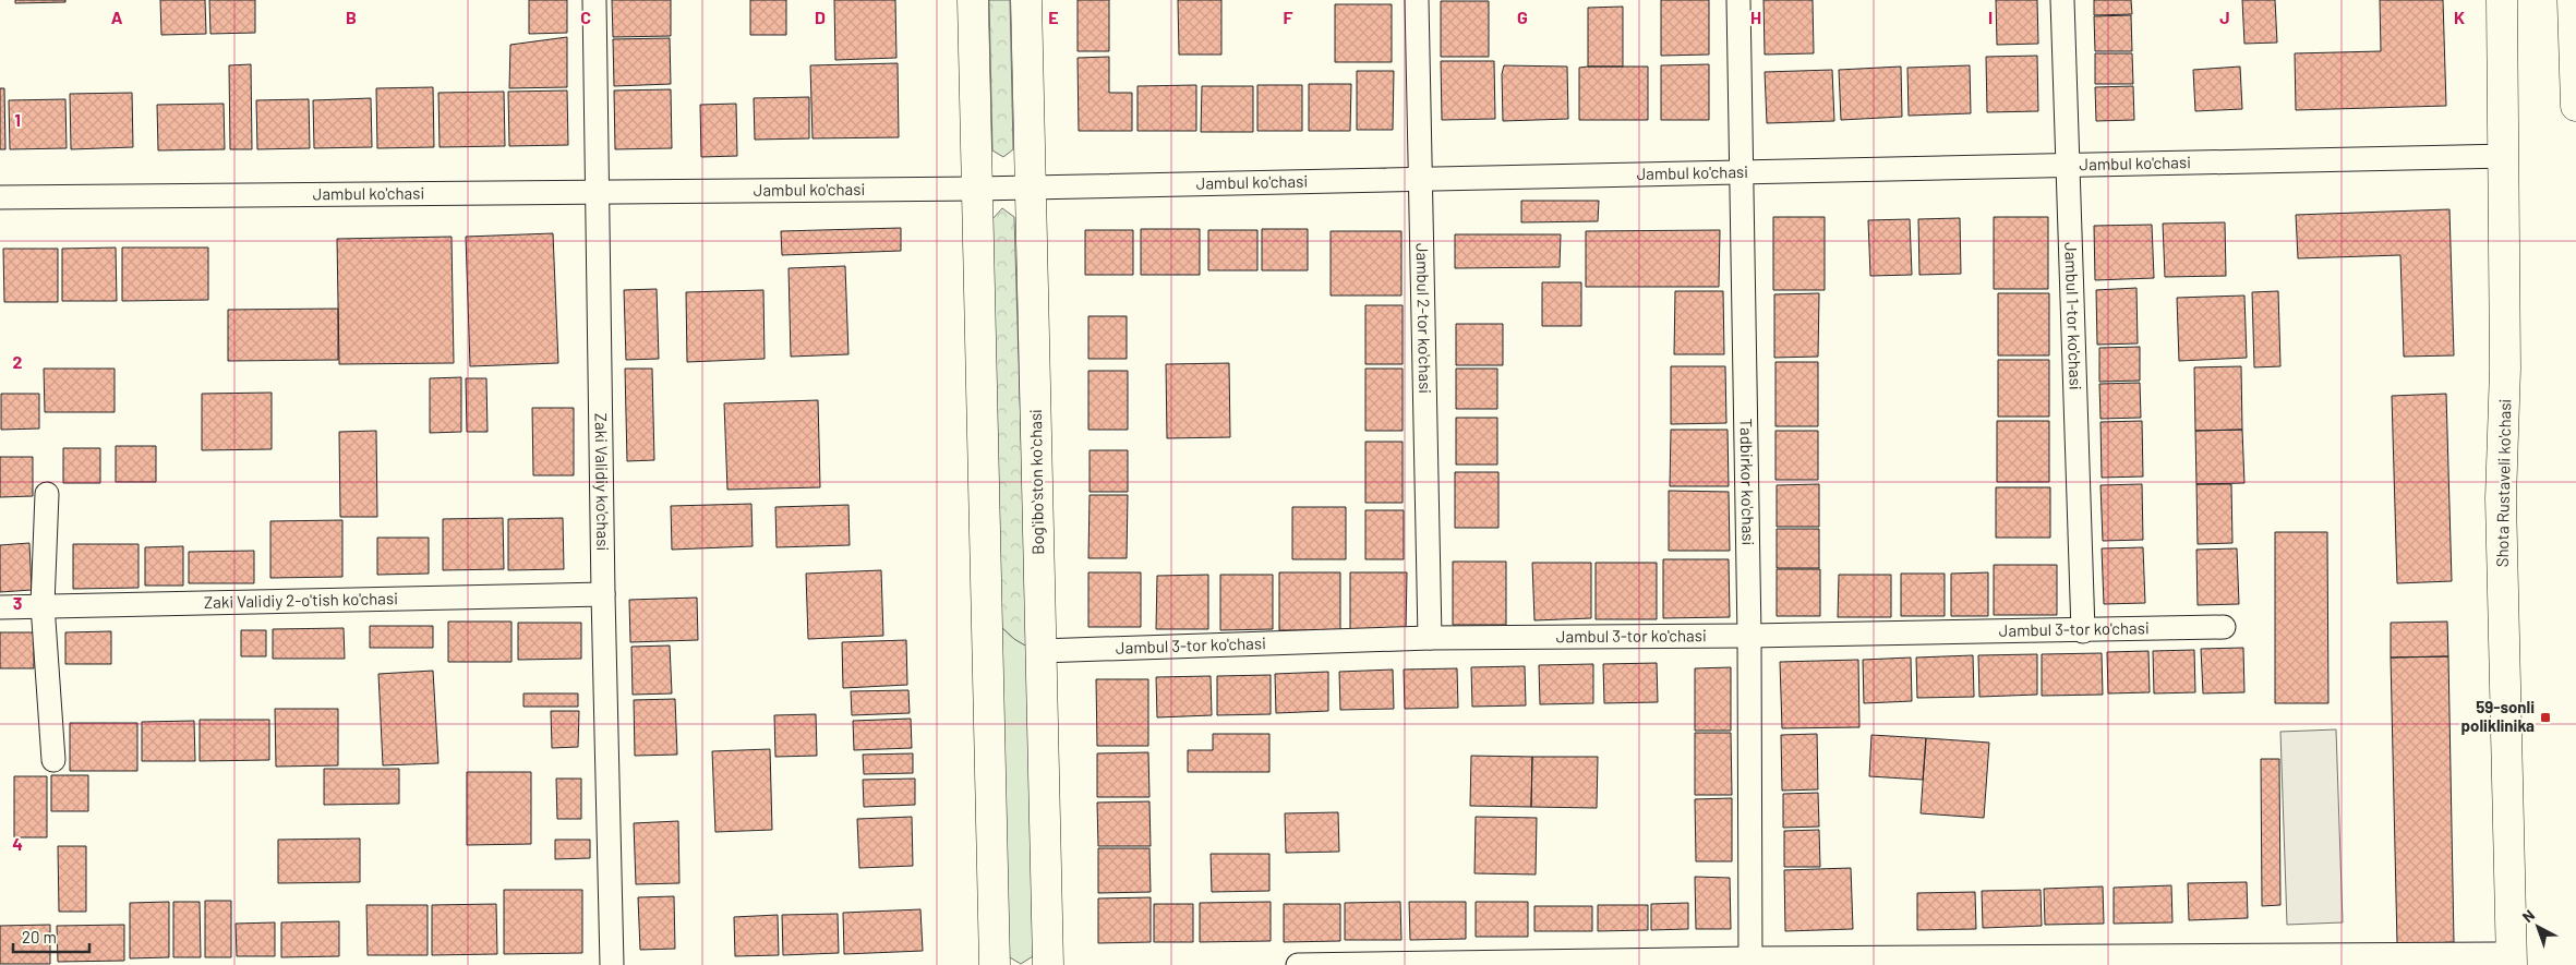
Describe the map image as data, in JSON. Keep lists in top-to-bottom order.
{
  "streets": {
    "street": [
      "Jambul ko'chasi",
      "Jambul 1-tor ko'chasi",
      "Jambul 2-tor ko'chasi",
      "Bogʻiboʻston koʻchasi",
      "Tadbirkor ko'chasi",
      "Zaki Validiy ko'chasi",
      "Shota Rustaveli ko'chasi",
      "Zaki Validiy 2-o'tish ko'chasi",
      "Jambul 3-tor ko'chasi"
    ]
  },
  "crossings": [
    ["Jambul ko'chasi", "Jambul 1-tor ko'chasi"],
    ["Jambul ko'chasi", "Jambul 2-tor ko'chasi"],
    ["Jambul ko'chasi", "Bogʻiboʻston koʻchasi"],
    ["Jambul ko'chasi", "Tadbirkor ko'chasi"],
    ["Jambul ko'chasi", "Zaki Validiy ko'chasi"],
    ["Jambul ko'chasi", "Shota Rustaveli ko'chasi"],
    ["Jambul 1-tor ko'chasi", "Jambul 3-tor ko'chasi"],
    ["Jambul 2-tor ko'chasi", "Jambul 3-tor ko'chasi"],
    ["Bogʻiboʻston koʻchasi", "Jambul 3-tor ko'chasi"],
    ["Tadbirkor ko'chasi", "Jambul 3-tor ko'chasi"],
    ["Zaki Validiy ko'chasi", "Zaki Validiy 2-o'tish ko'chasi"]
  ],
  "places": {
    "transit": ["59-sonli poliklinika"]
  },
  "scale_bar": "20 m",
  "north": "top left",
  "grid": {
    "columns": [
      "A",
      "B",
      "C",
      "D",
      "E",
      "F",
      "G",
      "H",
      "I",
      "J",
      "K"
    ],
    "rows": [
      "1",
      "2",
      "3",
      "4"
    ]
  }
}
